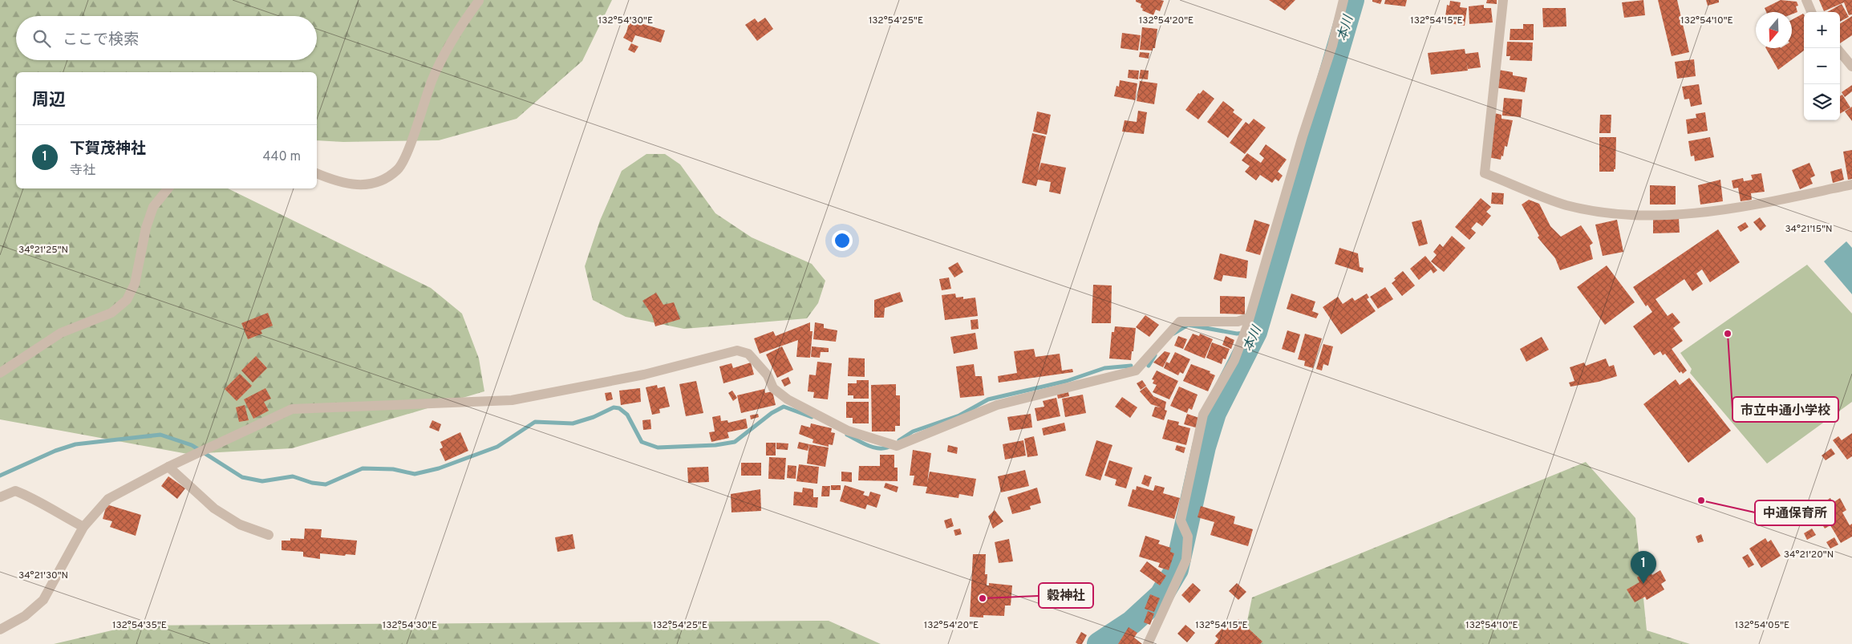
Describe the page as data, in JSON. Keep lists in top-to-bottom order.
{
  "water": ["本川"],
  "places": ["市立中通小学校", "中通保育所", "穀神社"],
  "north": "bottom",
  "page": {
    "map_buttons": ["+", "−"],
    "search": "ここで検索",
    "heading": "周辺",
    "list": [
      {
        "mark": "1",
        "name": "下賀茂神社",
        "note": "寺社",
        "value": "440 m"
      }
    ],
    "pins": "1"
  },
  "coordinates": [
    "132°54'30\"E",
    "132°54'25\"E",
    "132°54'20\"E",
    "132°54'15\"E",
    "132°54'10\"E",
    "34°21'15\"N",
    "34°21'25\"N",
    "34°21'20\"N",
    "34°21'30\"N",
    "132°54'35\"E",
    "132°54'05\"E"
  ]
}
